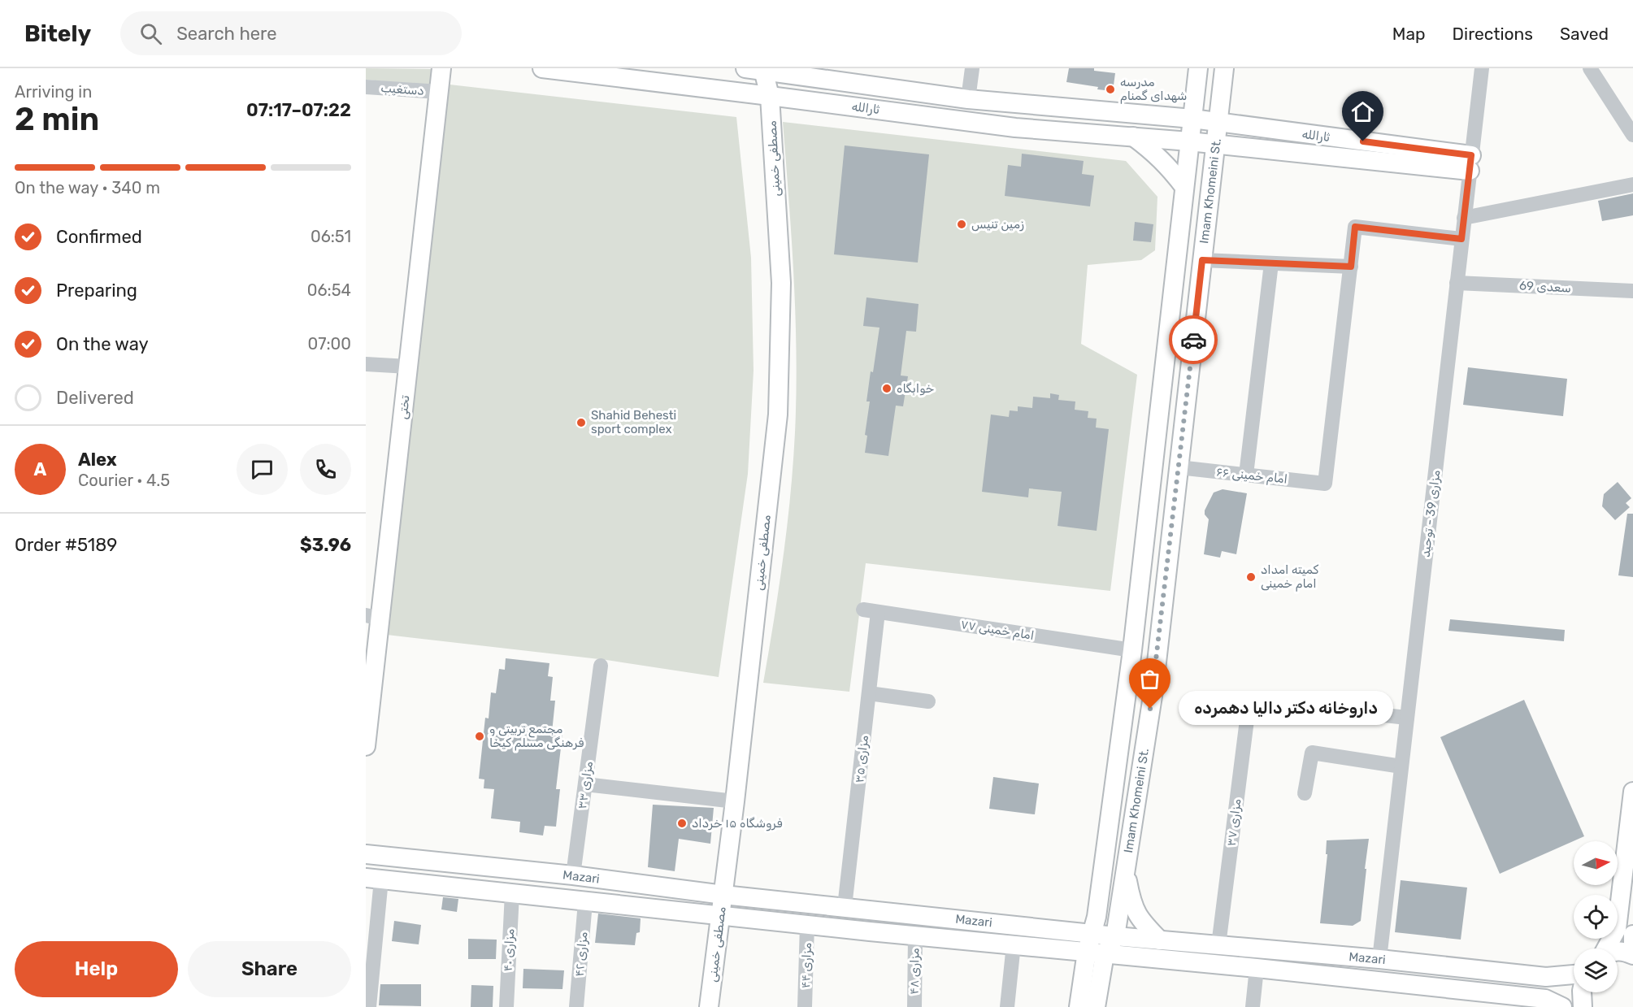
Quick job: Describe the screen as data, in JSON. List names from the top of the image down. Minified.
{"streets":{"main road":["ثارالله","مصطفی خمینی","Imam Khomeini St.","تختی","Mazari"],"street":["دستغیب","سعدی 69","امام خمینی ۶۶","مزاری 39 - توحید","امام خمینی ۷۷","مزاری ۳۵","مزاری ۳۳","مزاری ۳۷","مزاری ۴۰","مزاری ۴۲","مزاری ۴۴","مزاری ۴۸"]},"crossings":[["دستغیب","تختی"],["ثارالله","مصطفی خمینی"],["ثارالله","Imam Khomeini St."],["ثارالله","مزاری 39 - توحید"],["مصطفی خمینی","Mazari"],["Imam Khomeini St.","امام خمینی ۶۶"],["Imam Khomeini St.","امام خمینی ۷۷"],["Imam Khomeini St.","Mazari"],["سعدی 69","مزاری 39 - توحید"],["مزاری 39 - توحید","مزاری ۳۷"],["مزاری 39 - توحید","Mazari"],["امام خمینی ۷۷","مزاری ۳۵"],["مزاری ۳۵","Mazari"],["مزاری ۳۳","Mazari"],["مزاری ۳۷","Mazari"],["Mazari","مزاری ۴۰"],["Mazari","مزاری ۴۲"],["Mazari","مزاری ۴۴"],["Mazari","مزاری ۴۸"]],"places":["مدرسه شهدای گمنام","زمین تنیس","خوابگاه","Shahid Behesti sport complex","کمیته امداد امام خمینی","داروخانه دکتر دالیا دهمرده","مجتمع تربیتی و فرهنگی مسلم کیخا","فروشگاه ۱۵ خرداد"],"north":"right","page":{"header":"Bitely","search":"Search here","nav":["Map","Directions","Saved"],"heading":["2 min","Arriving in","07:17–07:22"],"panel":["Alex","Courier · 4.5","Order #5189","$3.96"],"bar":"On the way · 340 m","list":[["Confirmed","06:51"],["Preparing","06:54"],["On the way","07:00"],"Delivered"],"round":"A","bubble":"داروخانه دکتر دالیا دهمرده","buttons":["Help","Share"]}}
